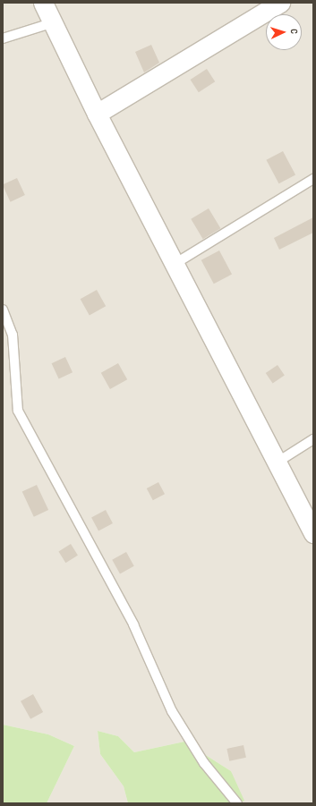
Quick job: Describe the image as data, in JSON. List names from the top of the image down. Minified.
{"north":"right"}
